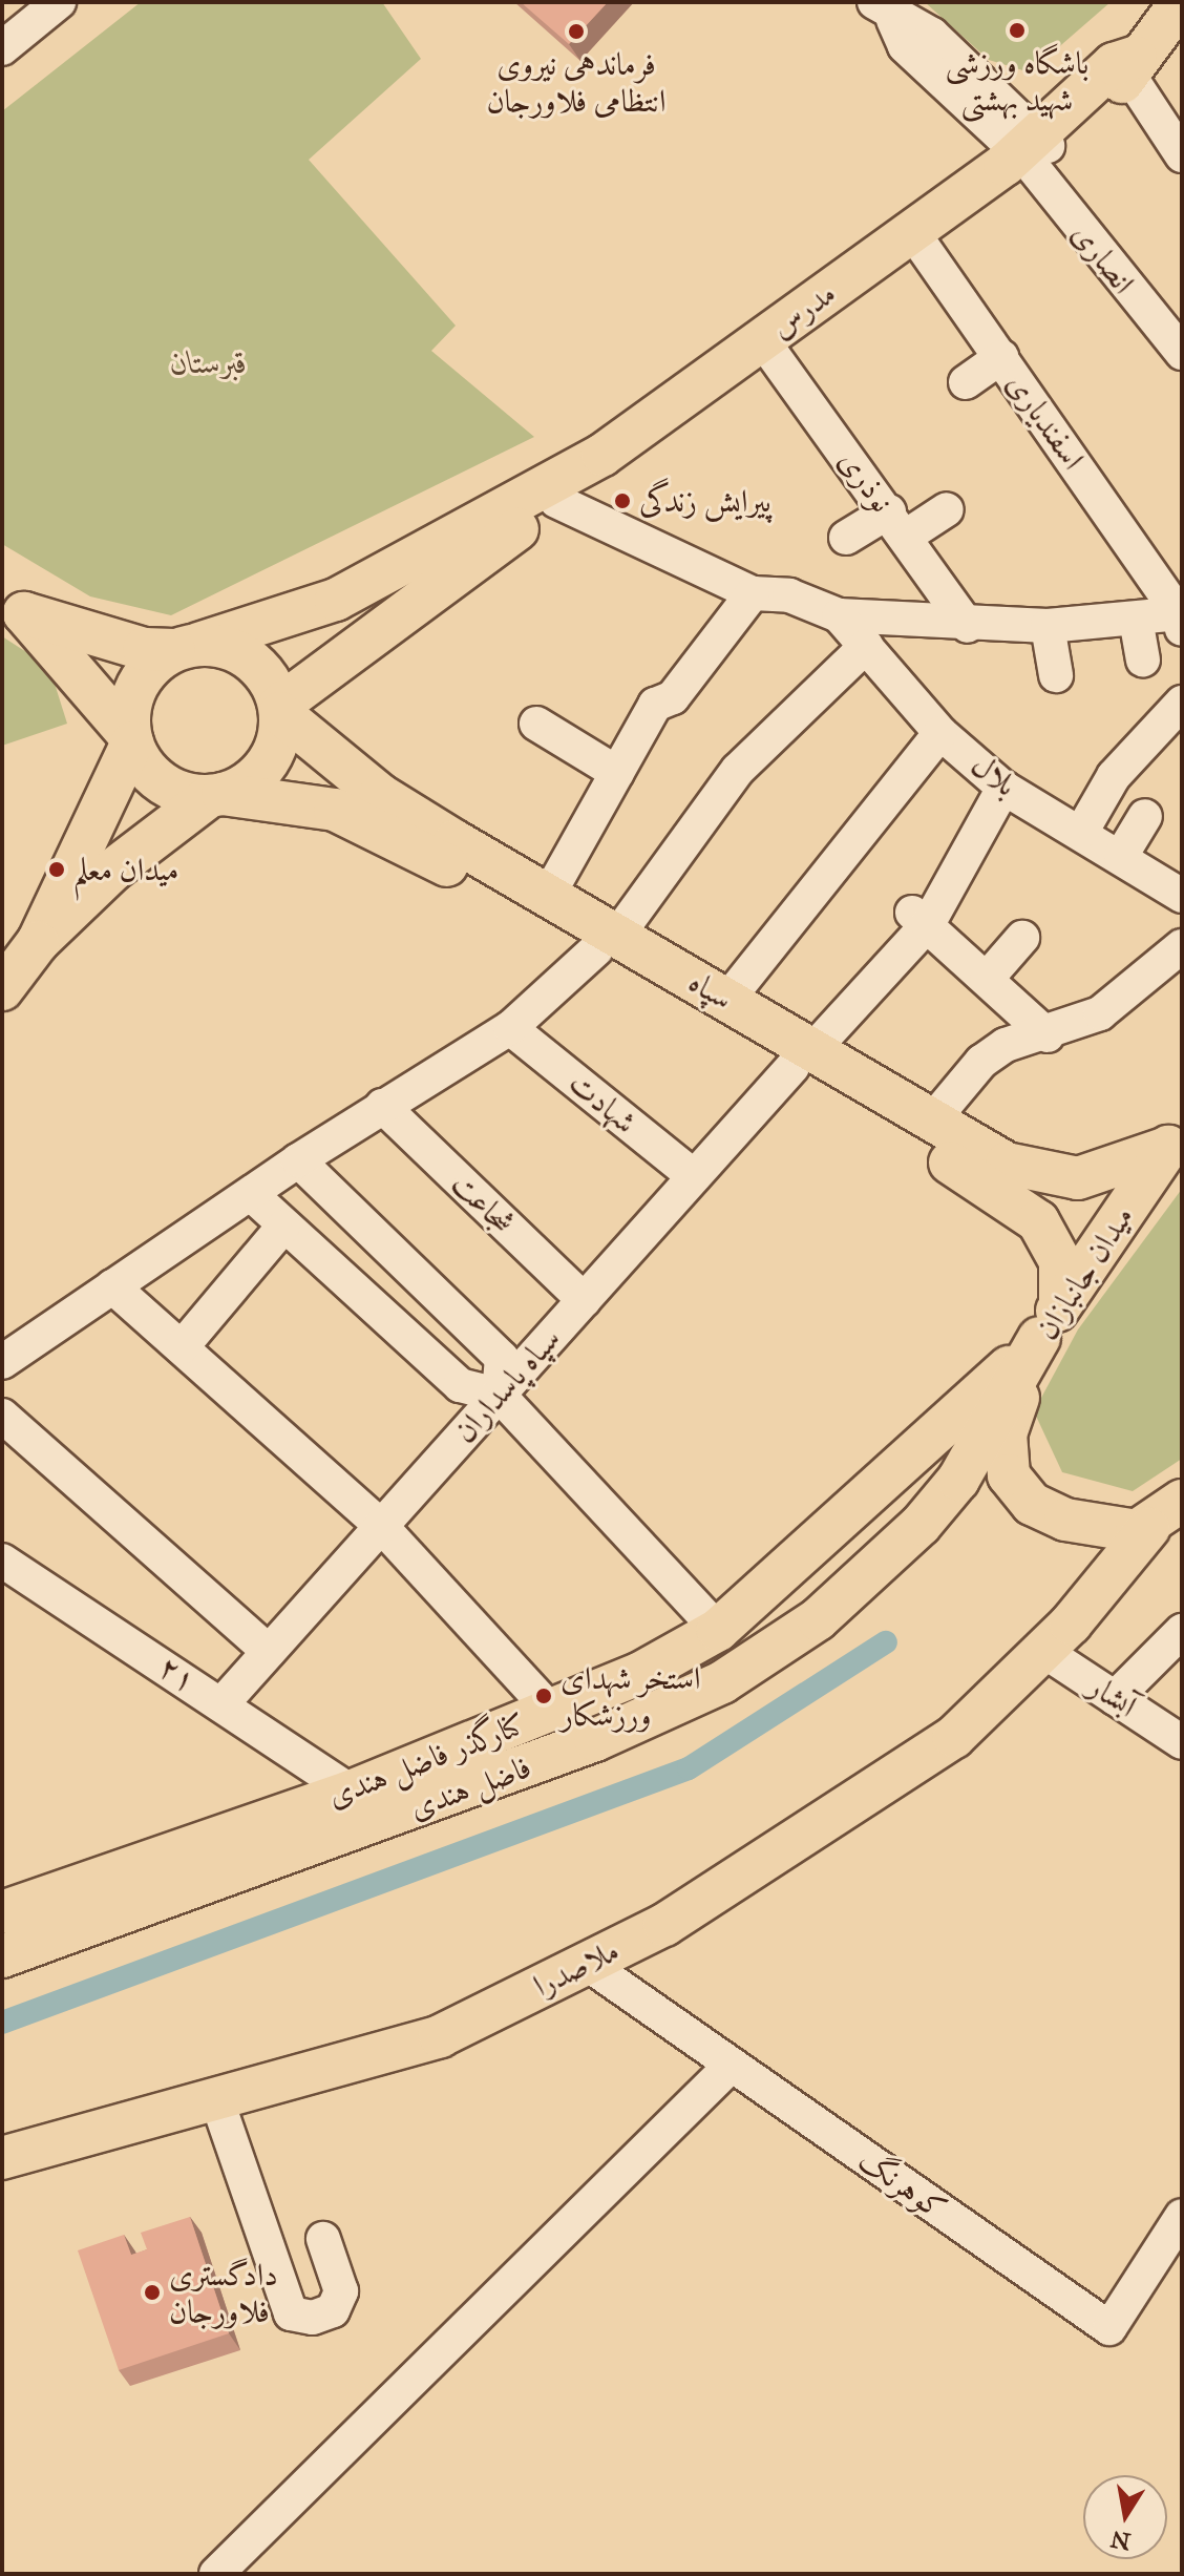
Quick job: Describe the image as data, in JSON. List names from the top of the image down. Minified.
{"streets":{"main road":["مدرس","سپاه","میدان جانبازان","کنارگذر فاضل هندی","فاضل هندی","ملاصدرا"],"street":["انصاری","اسفندیاری","نوذری","بلال","شهادت","شجاعت","سپاه پاسداران","۲۱","آبشار","کوهرنگ"]},"crossings":[["انصاری","مدرس"],["مدرس","اسفندیاری"],["مدرس","نوذری"],["مدرس","بلال"],["مدرس","سپاه"],["اسفندیاری","بلال"],["نوذری","بلال"],["بلال","سپاه پاسداران"],["سپاه","میدان جانبازان"],["سپاه","سپاه پاسداران"],["سپاه","کنارگذر فاضل هندی"],["سپاه","فاضل هندی"],["شهادت","سپاه پاسداران"],["شجاعت","سپاه پاسداران"],["میدان جانبازان","کنارگذر فاضل هندی"],["میدان جانبازان","فاضل هندی"],["میدان جانبازان","ملاصدرا"],["سپاه پاسداران","۲۱"],["۲۱","کنارگذر فاضل هندی"],["آبشار","ملاصدرا"],["کنارگذر فاضل هندی","فاضل هندی"],["ملاصدرا","کوهرنگ"]],"parks":["قبرستان"],"places":["باشگاه ورزشی شهید بهشتی","فرماندهی نیروی انتظامی فلاورجان","پیرایش زندگی","میدان معلم","استخر شهدای ورزشکار","دادگستری فلاورجان"],"north":"bottom"}
